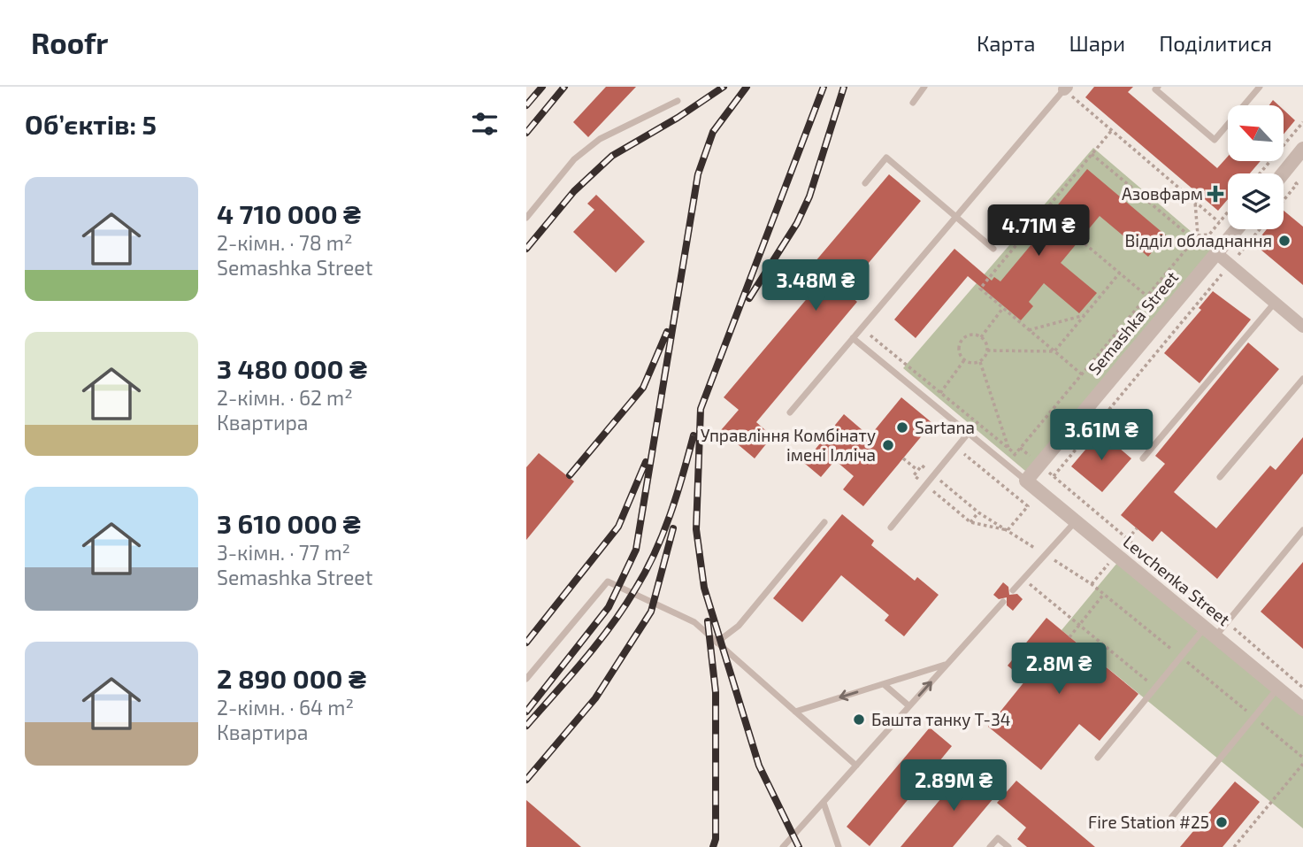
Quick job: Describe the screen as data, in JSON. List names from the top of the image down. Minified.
{"streets":{"street":["Semashka Street","Levchenka Street"]},"crossings":[["Semashka Street","Levchenka Street"]],"places":{"health":["Азовфарм"],"other":["Відділ обладнання","Sartana","Управління Комбінату імені Ілліча","Башта танку Т-34","Fire Station #25"]},"north":"top left","page":{"header":"Roofr","nav":["Карта","Шари","Поділитися"],"heading":"Об’єктів: 5","list":[{"name":"4 710 000 ₴","note":"2-кімн. · 78 m² · Semashka Street"},{"name":"3 480 000 ₴","note":"2-кімн. · 62 m² · Квартира"},{"name":"3 610 000 ₴","note":"3-кімн. · 77 m² · Semashka Street"},{"name":"2 890 000 ₴","note":"2-кімн. · 64 m² · Квартира"}],"price":["4.71M ₴","3.48M ₴","3.61M ₴","2.8M ₴","2.89M ₴"]}}
